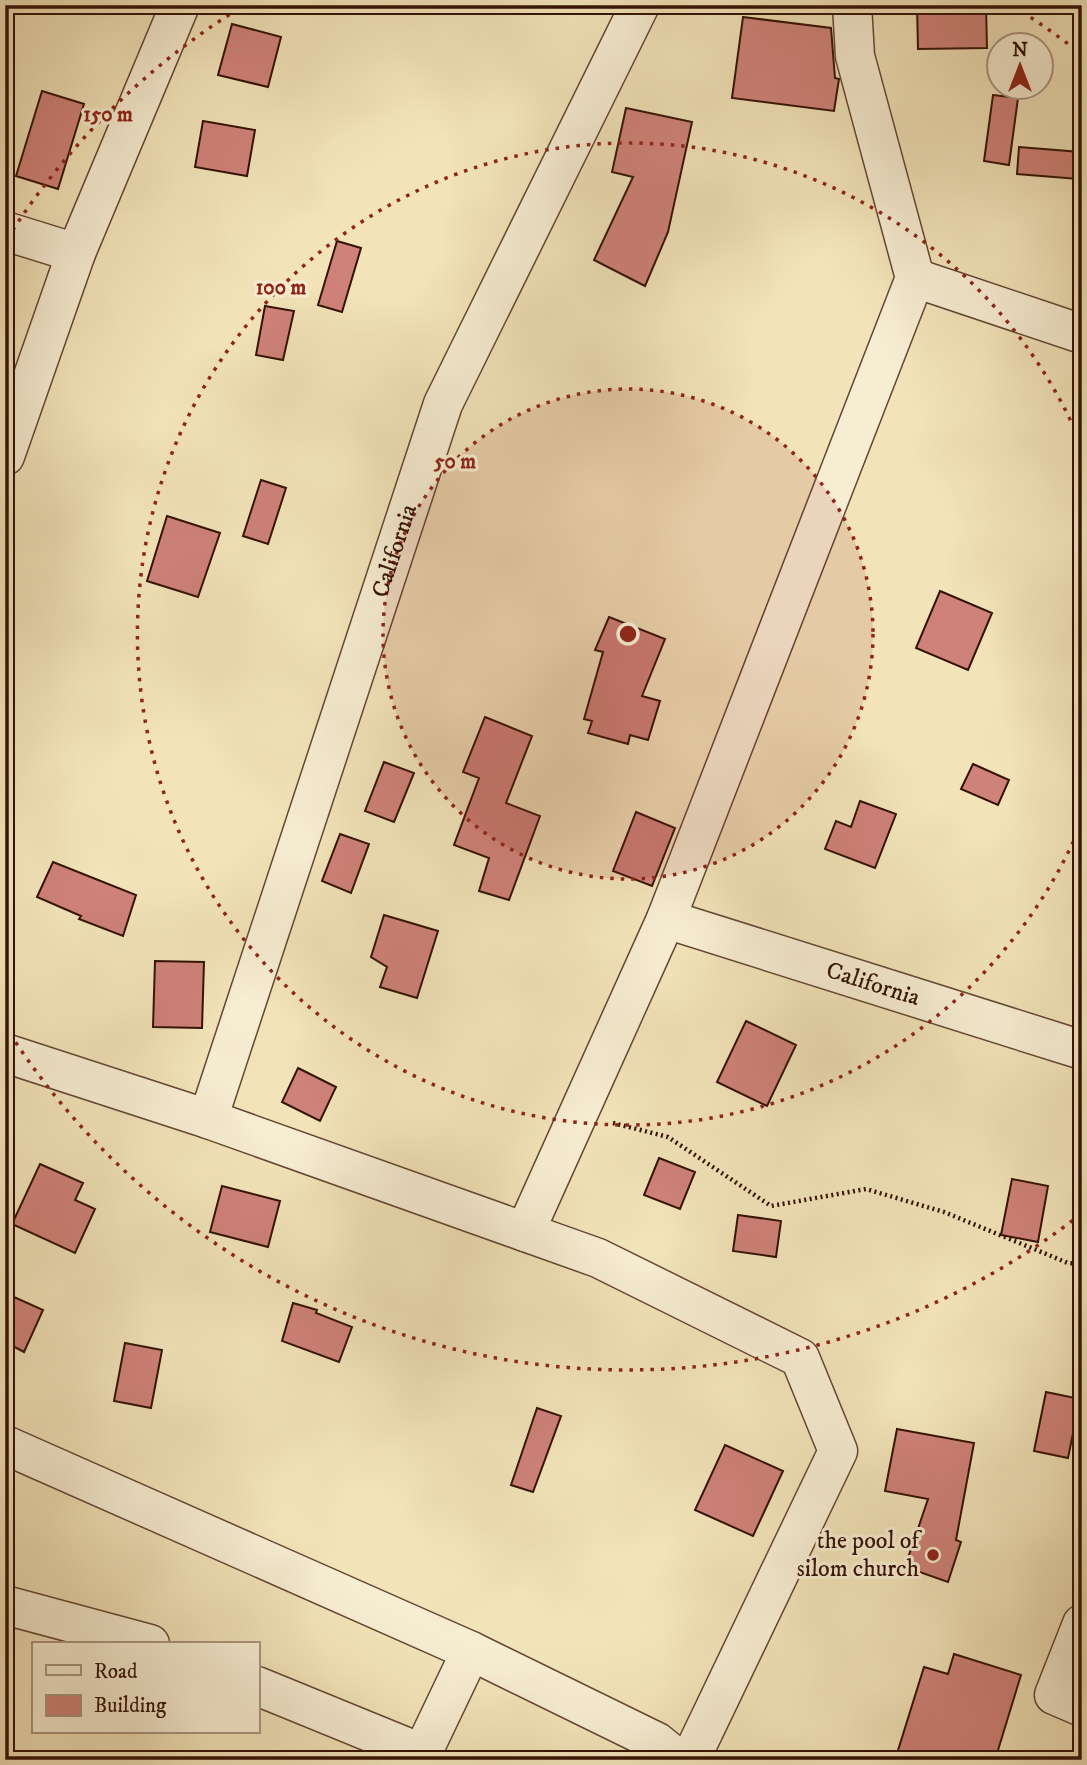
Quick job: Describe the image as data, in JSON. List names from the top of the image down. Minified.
{"streets":{"street":["California"]},"places":["the pool of silom church"],"legend":["Road","Building"],"north":"top","rings":["150 m","100 m","50 m"]}
